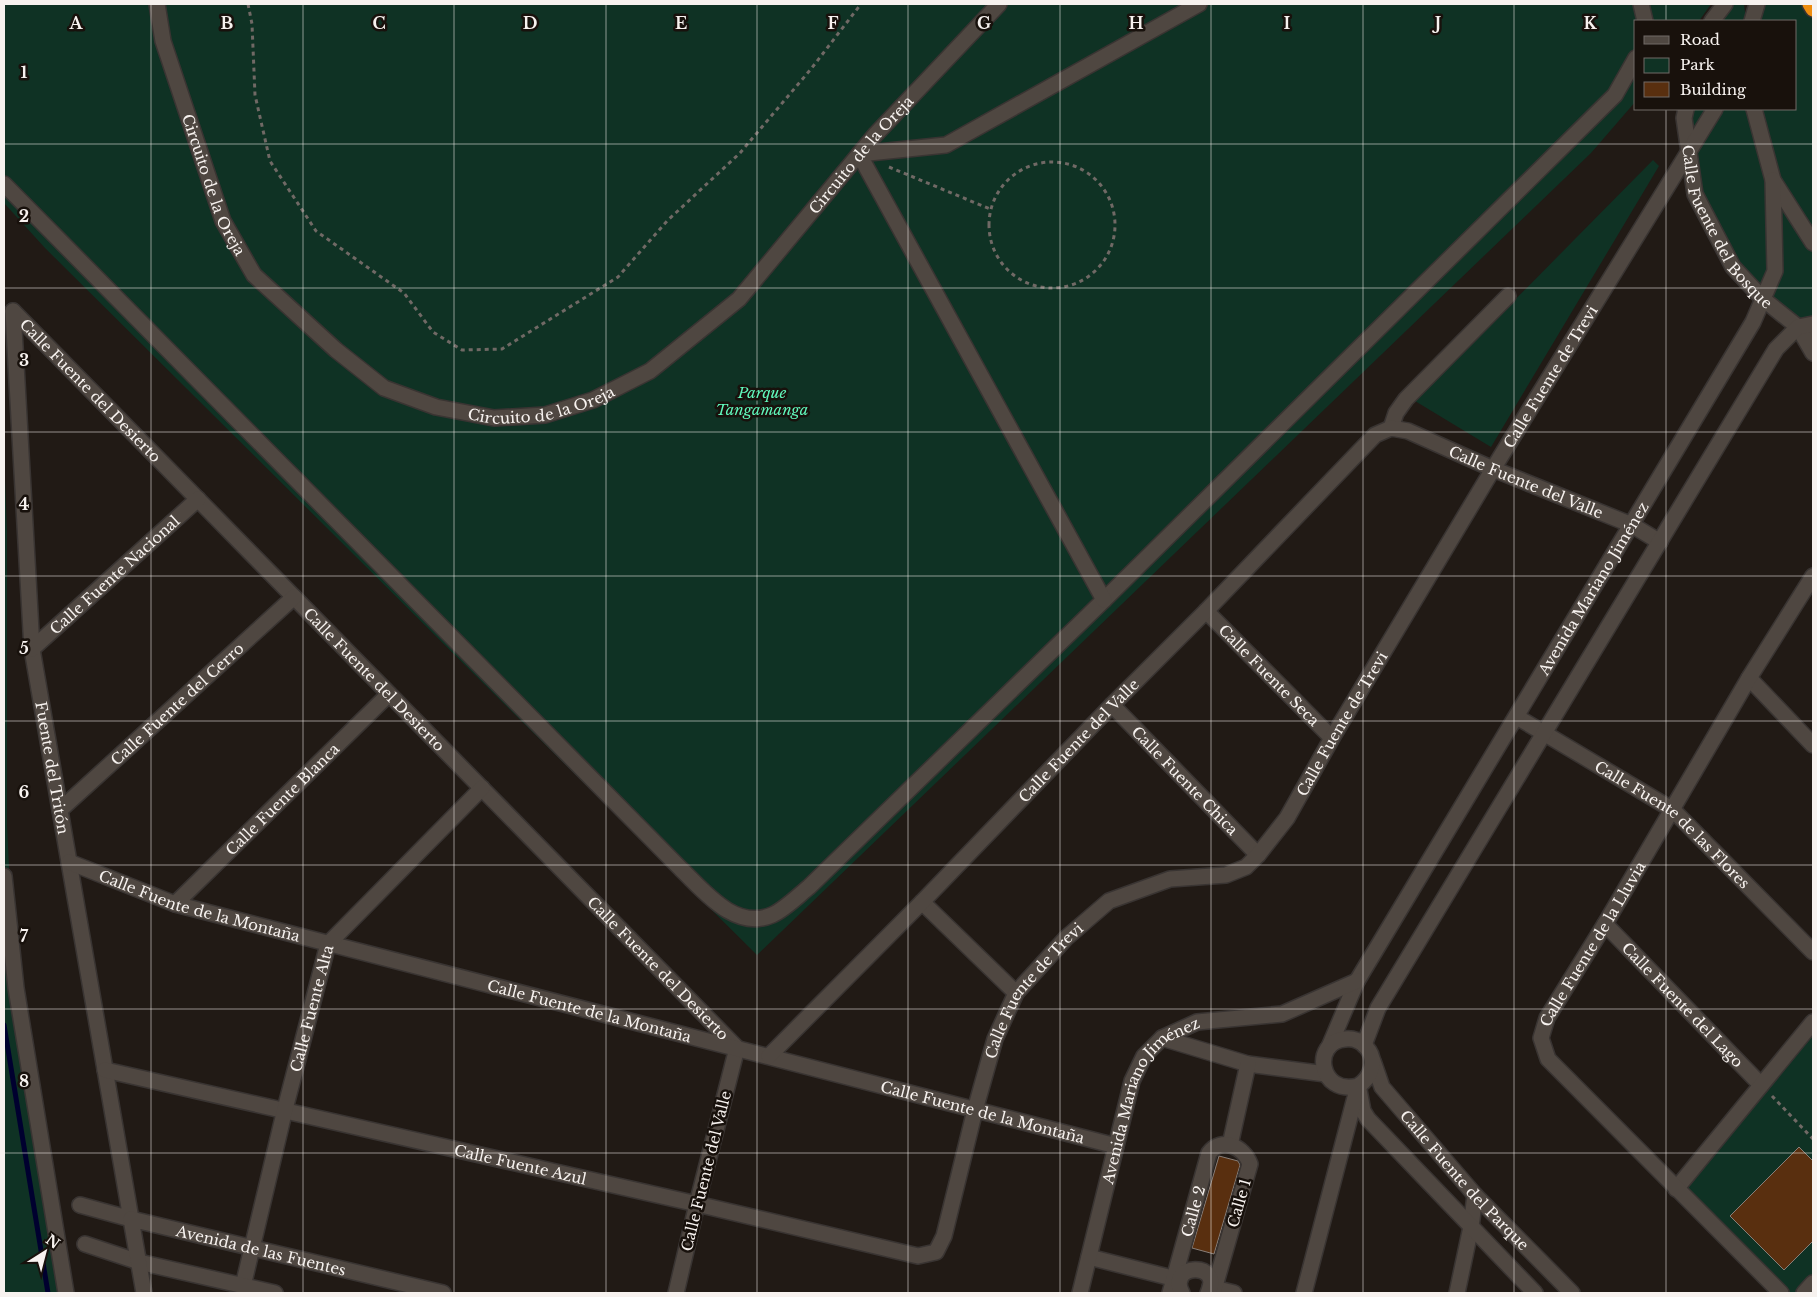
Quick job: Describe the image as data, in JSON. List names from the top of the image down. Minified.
{"streets":{"street":["Circuito de la Oreja","Calle Fuente del Bosque","Calle Fuente de Trevi","Calle Fuente del Desierto","Calle Fuente del Valle","Calle Fuente Nacional","Avenida Mariano Jiménez","Calle Fuente Seca","Calle Fuente del Cerro","Fuente del Tritón","Calle Fuente Chica","Calle Fuente Blanca","Calle Fuente de las Flores","Calle Fuente de la Montaña","Calle Fuente de la Lluvia","Calle Fuente del Lago","Calle Fuente Alta","Calle Fuente Azul","Calle Fuente del Parque","Calle 1","Calle 2","Avenida de las Fuentes"]},"crossings":[["Calle Fuente del Bosque","Calle Fuente de Trevi"],["Calle Fuente del Bosque","Avenida Mariano Jiménez"],["Calle Fuente de Trevi","Calle Fuente del Valle"],["Calle Fuente de Trevi","Calle Fuente Seca"],["Calle Fuente de Trevi","Calle Fuente Chica"],["Calle Fuente de Trevi","Calle Fuente de la Montaña"],["Calle Fuente de Trevi","Calle Fuente Azul"],["Calle Fuente del Desierto","Calle Fuente del Valle"],["Calle Fuente del Desierto","Calle Fuente Nacional"],["Calle Fuente del Desierto","Calle Fuente del Cerro"],["Calle Fuente del Desierto","Fuente del Tritón"],["Calle Fuente del Desierto","Calle Fuente Blanca"],["Calle Fuente del Desierto","Calle Fuente de la Montaña"],["Calle Fuente del Desierto","Calle Fuente Alta"],["Calle Fuente del Valle","Avenida Mariano Jiménez"],["Calle Fuente del Valle","Calle Fuente Seca"],["Calle Fuente del Valle","Calle Fuente Chica"],["Calle Fuente del Valle","Calle Fuente de la Montaña"],["Calle Fuente del Valle","Calle Fuente Azul"],["Calle Fuente Nacional","Fuente del Tritón"],["Avenida Mariano Jiménez","Calle Fuente de las Flores"],["Avenida Mariano Jiménez","Calle Fuente de la Montaña"],["Avenida Mariano Jiménez","Calle Fuente del Parque"],["Calle Fuente del Cerro","Fuente del Tritón"],["Fuente del Tritón","Calle Fuente de la Montaña"],["Fuente del Tritón","Calle Fuente Azul"],["Fuente del Tritón","Avenida de las Fuentes"],["Calle Fuente Blanca","Calle Fuente de la Montaña"],["Calle Fuente de las Flores","Calle Fuente de la Lluvia"],["Calle Fuente de la Montaña","Calle Fuente Alta"],["Calle Fuente de la Lluvia","Calle Fuente del Lago"],["Calle Fuente Alta","Calle Fuente Azul"],["Calle Fuente Alta","Avenida de las Fuentes"],["Calle 1","Calle 2"]],"parks":["Parque Tangamanga"],"legend":["Road","Park","Building"],"north":"top right","grid":{"columns":["A","B","C","D","E","F","G","H","I","J","K"],"rows":["1","2","3","4","5","6","7","8"]}}
